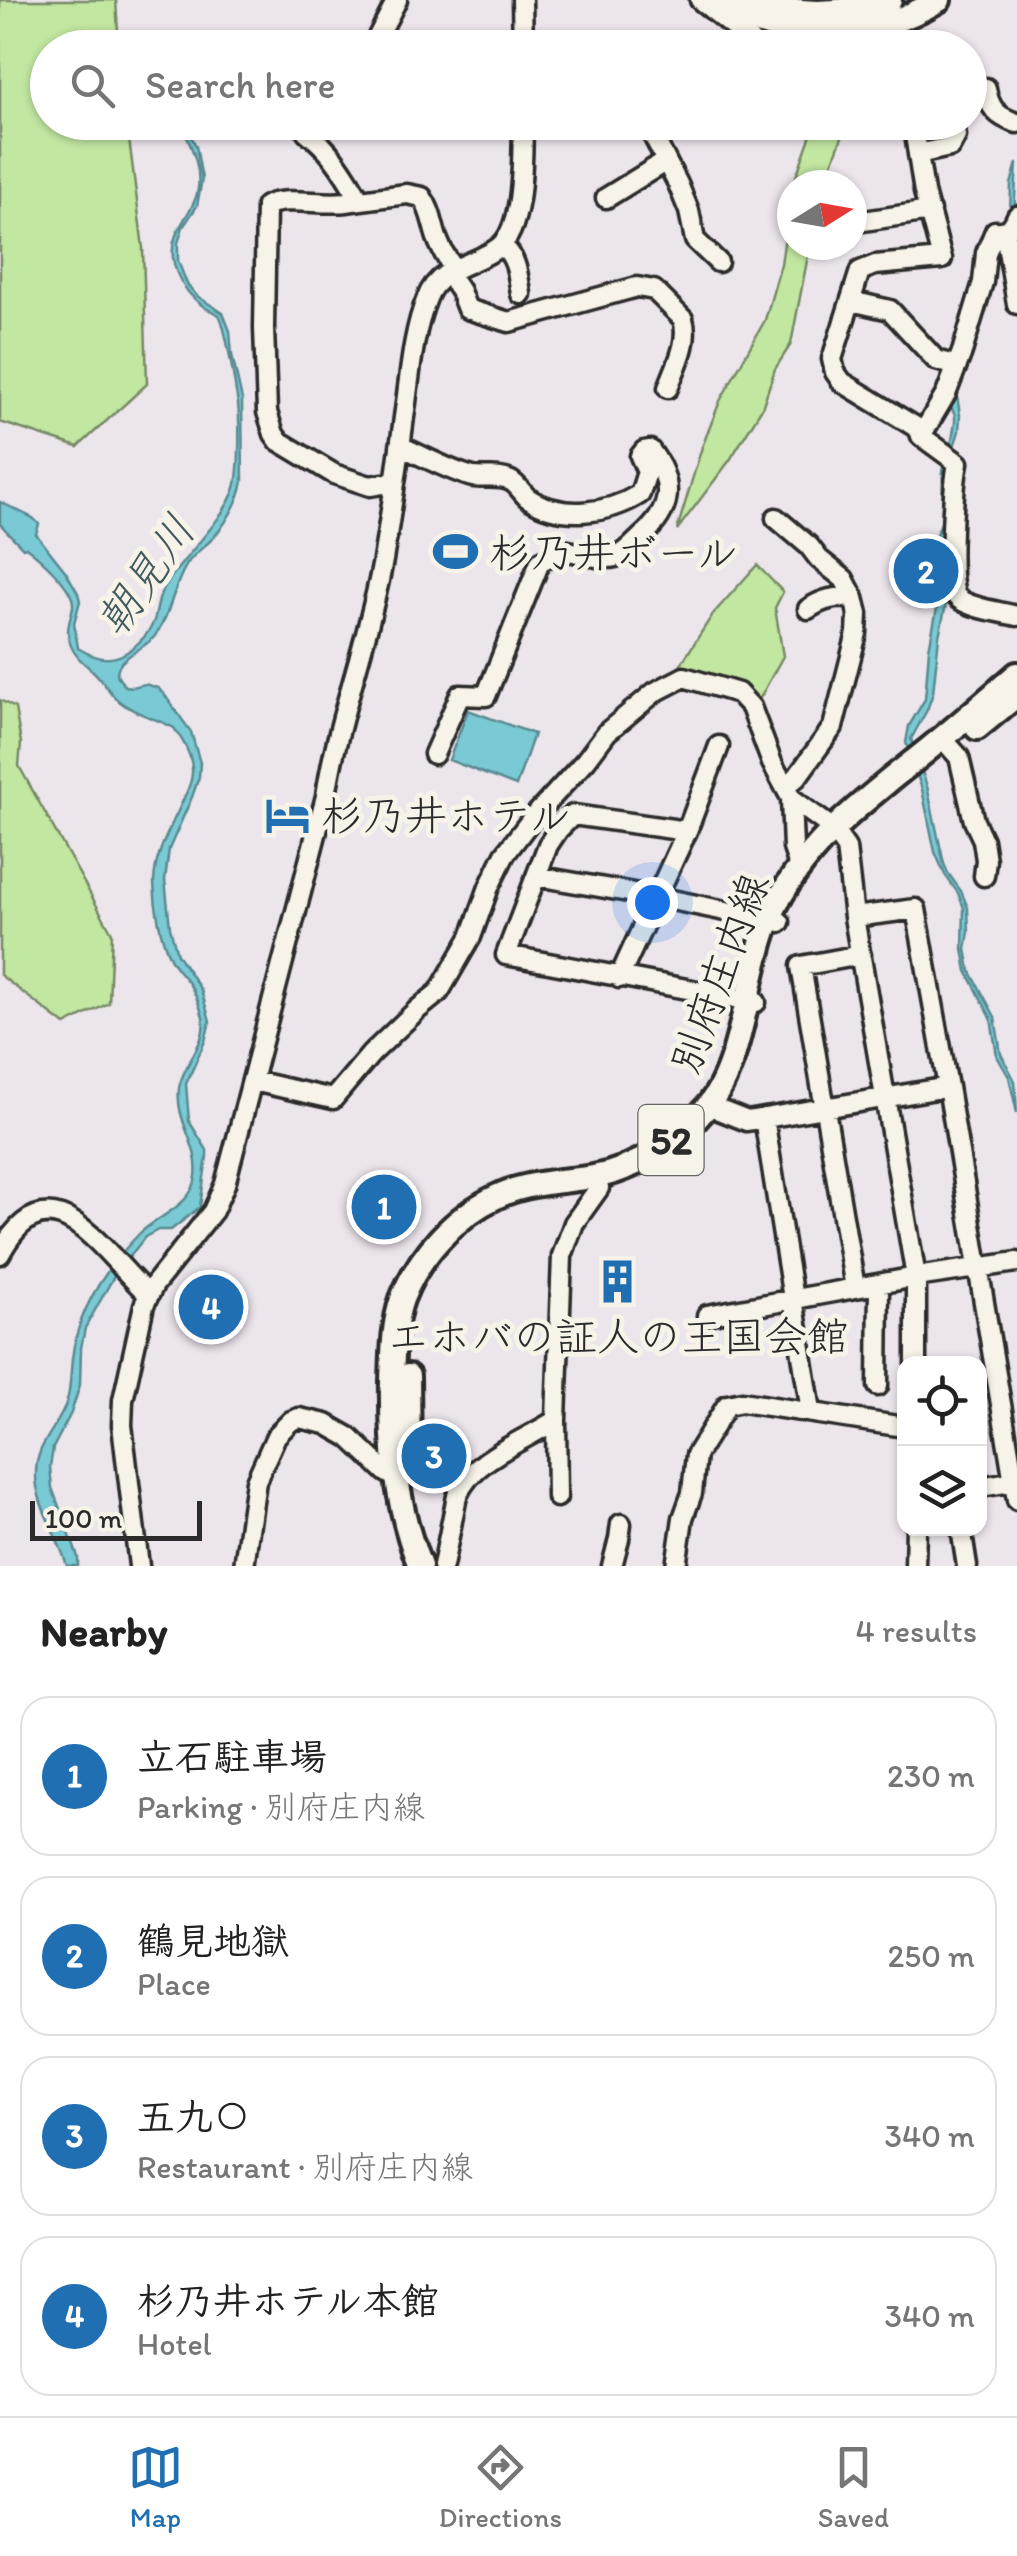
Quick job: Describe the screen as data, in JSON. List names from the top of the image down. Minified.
{"streets":{"main road":["別府庄内線","52"]},"water":["朝見川"],"places":{"sports":["杉乃井ボール"],"hotel":["杉乃井ホテル"],"building":["エホバの証人の王国会館"]},"scale_bar":"100 m","north":"right","page":{"search":"Search here","pins":["2","1","4","3"],"scale":"100 m","heading":["Nearby","4 results"],"list":[{"mark":"1","name":"立石駐車場","note":"Parking · 別府庄内線","value":"230 m"},{"mark":"2","name":"鶴見地獄","note":"Place","value":"250 m"},{"mark":"3","name":"五九〇","note":"Restaurant · 別府庄内線","value":"340 m"},{"mark":"4","name":"杉乃井ホテル本館","note":"Hotel","value":"340 m"}],"nav":["Map","Directions","Saved"]}}
